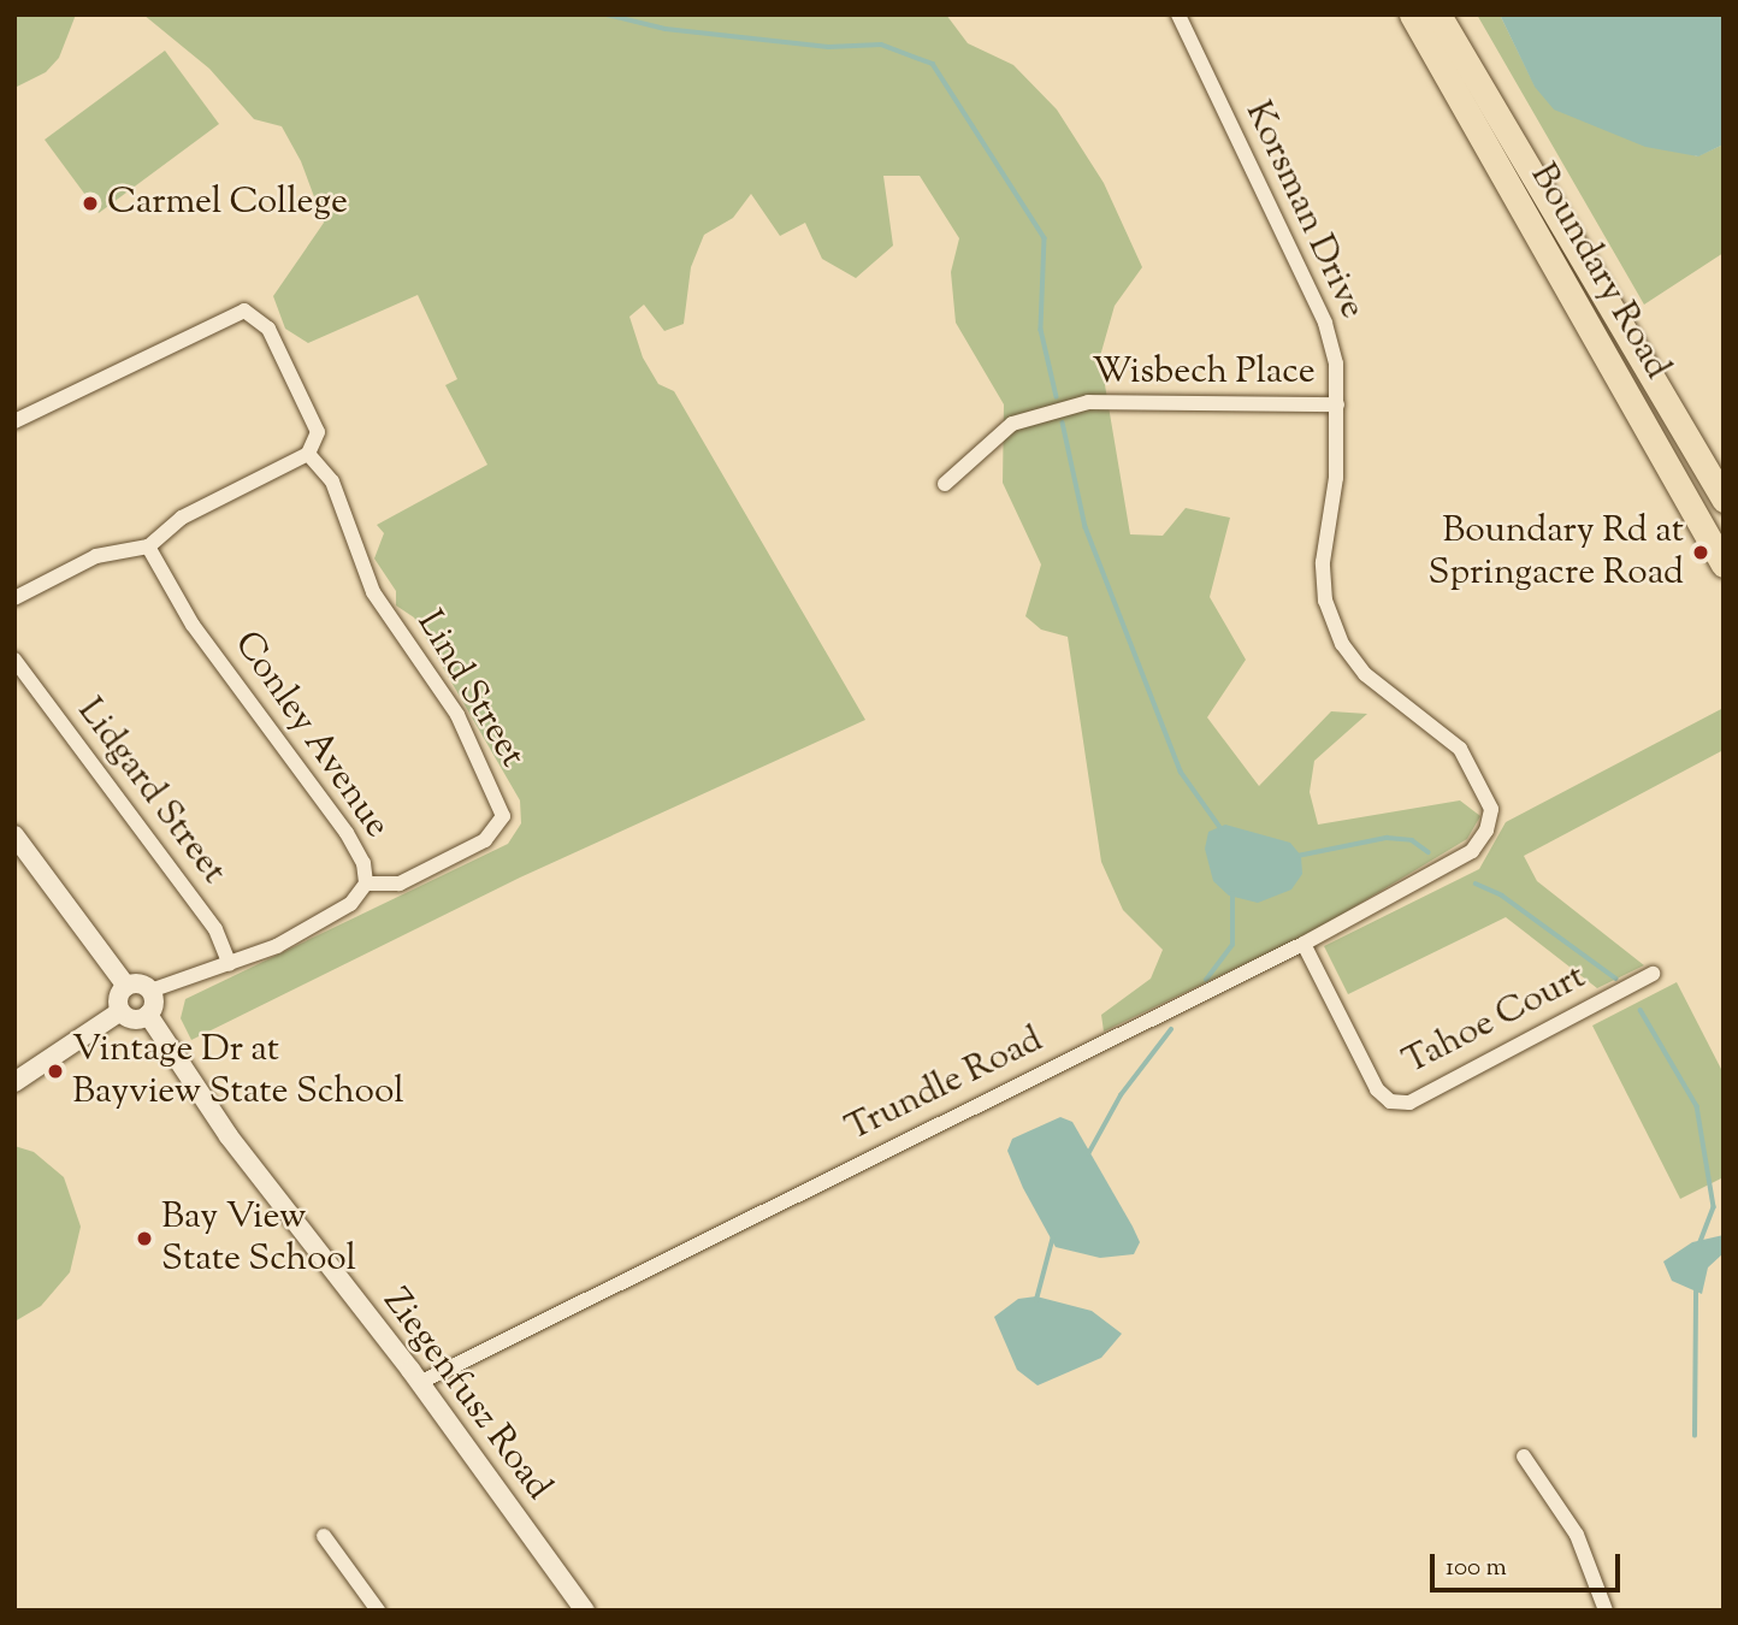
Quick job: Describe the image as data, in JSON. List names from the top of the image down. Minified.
{"streets":{"highway":["Boundary Road"],"street":["Korsman Drive","Wisbech Place","Lind Street","Conley Avenue","Lidgard Street","Tahoe Court","Trundle Road","Ziegenfusz Road"]},"crossings":[["Korsman Drive","Wisbech Place"],["Korsman Drive","Trundle Road"],["Lind Street","Conley Avenue"],["Conley Avenue","Lidgard Street"],["Conley Avenue","Ziegenfusz Road"],["Tahoe Court","Trundle Road"],["Trundle Road","Ziegenfusz Road"]],"places":["Carmel College","Boundary Rd at Springacre Road","Vintage Dr at Bayview State School","Bay View State School"],"scale_bar":"100 m"}
